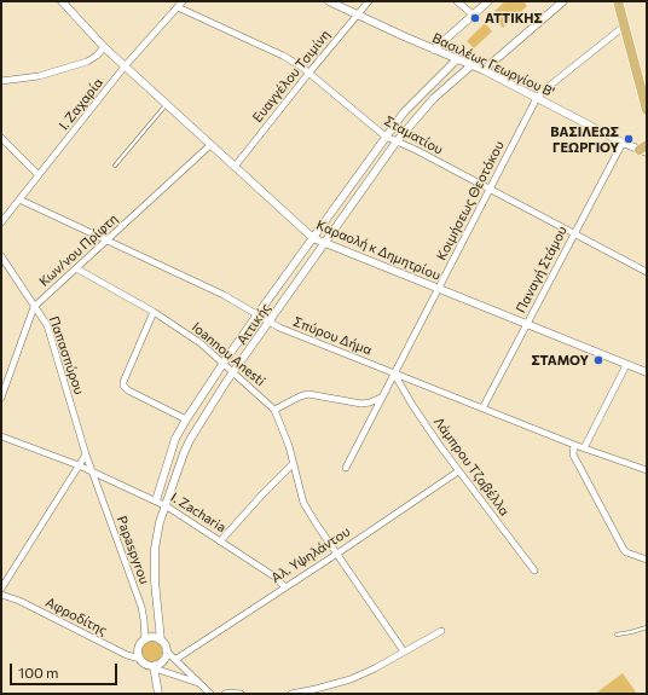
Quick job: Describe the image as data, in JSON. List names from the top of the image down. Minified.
{"streets":{"street":["Βασιλέως Γεωργίου Β'","Ευαγγέλου Τσιμίνη","Ι. Ζαχαρία","Σταματίου","Κοιμήσεως Θεοτόκου","Κων/νου Πρίφτη","Καραολή κ Δημητρίου","Παναγή Στάμου","Αττικής","Σπύρου Δήμα","Ioannou Anesti","Παπασπύρου","Λάμπρου Τζαβέλλα","I. Zacharia","Papaspyrou","Αλ. Υψηλάντου","Αφροδίτης"]},"crossings":[["Βασιλέως Γεωργίου Β'","Ευαγγέλου Τσιμίνη"],["Βασιλέως Γεωργίου Β'","Κοιμήσεως Θεοτόκου"],["Βασιλέως Γεωργίου Β'","Παναγή Στάμου"],["Βασιλέως Γεωργίου Β'","Αττικής"],["Ευαγγέλου Τσιμίνη","Σταματίου"],["Ευαγγέλου Τσιμίνη","Καραολή κ Δημητρίου"],["Ι. Ζαχαρία","Σταματίου"],["Ι. Ζαχαρία","Καραολή κ Δημητρίου"],["Ι. Ζαχαρία","Σπύρου Δήμα"],["Σταματίου","Κοιμήσεως Θεοτόκου"],["Σταματίου","Παναγή Στάμου"],["Σταματίου","Αττικής"],["Κοιμήσεως Θεοτόκου","Καραολή κ Δημητρίου"],["Κοιμήσεως Θεοτόκου","Σπύρου Δήμα"],["Κοιμήσεως Θεοτόκου","Λάμπρου Τζαβέλλα"],["Κων/νου Πρίφτη","Καραολή κ Δημητρίου"],["Κων/νου Πρίφτη","Σπύρου Δήμα"],["Κων/νου Πρίφτη","Ioannou Anesti"],["Κων/νου Πρίφτη","Παπασπύρου"],["Καραολή κ Δημητρίου","Παναγή Στάμου"],["Καραολή κ Δημητρίου","Αττικής"],["Παναγή Στάμου","Σπύρου Δήμα"],["Αττικής","Σπύρου Δήμα"],["Αττικής","Ioannou Anesti"],["Αττικής","I. Zacharia"],["Αττικής","Papaspyrou"],["Αττικής","Αφροδίτης"],["Σπύρου Δήμα","Λάμπρου Τζαβέλλα"],["Ioannou Anesti","Αλ. Υψηλάντου"],["Παπασπύρου","I. Zacharia"],["Παπασπύρου","Papaspyrou"],["Λάμπρου Τζαβέλλα","Αλ. Υψηλάντου"],["I. Zacharia","Papaspyrou"],["I. Zacharia","Αλ. Υψηλάντου"],["Papaspyrou","Αφροδίτης"]],"places":["ΑΤΤΙΚΗΣ","ΒΑΣΙΛΕΩΣ ΓΕΩΡΓΙΟΥ","ΣΤΑΜΟΥ"],"scale_bar":"100 m"}
